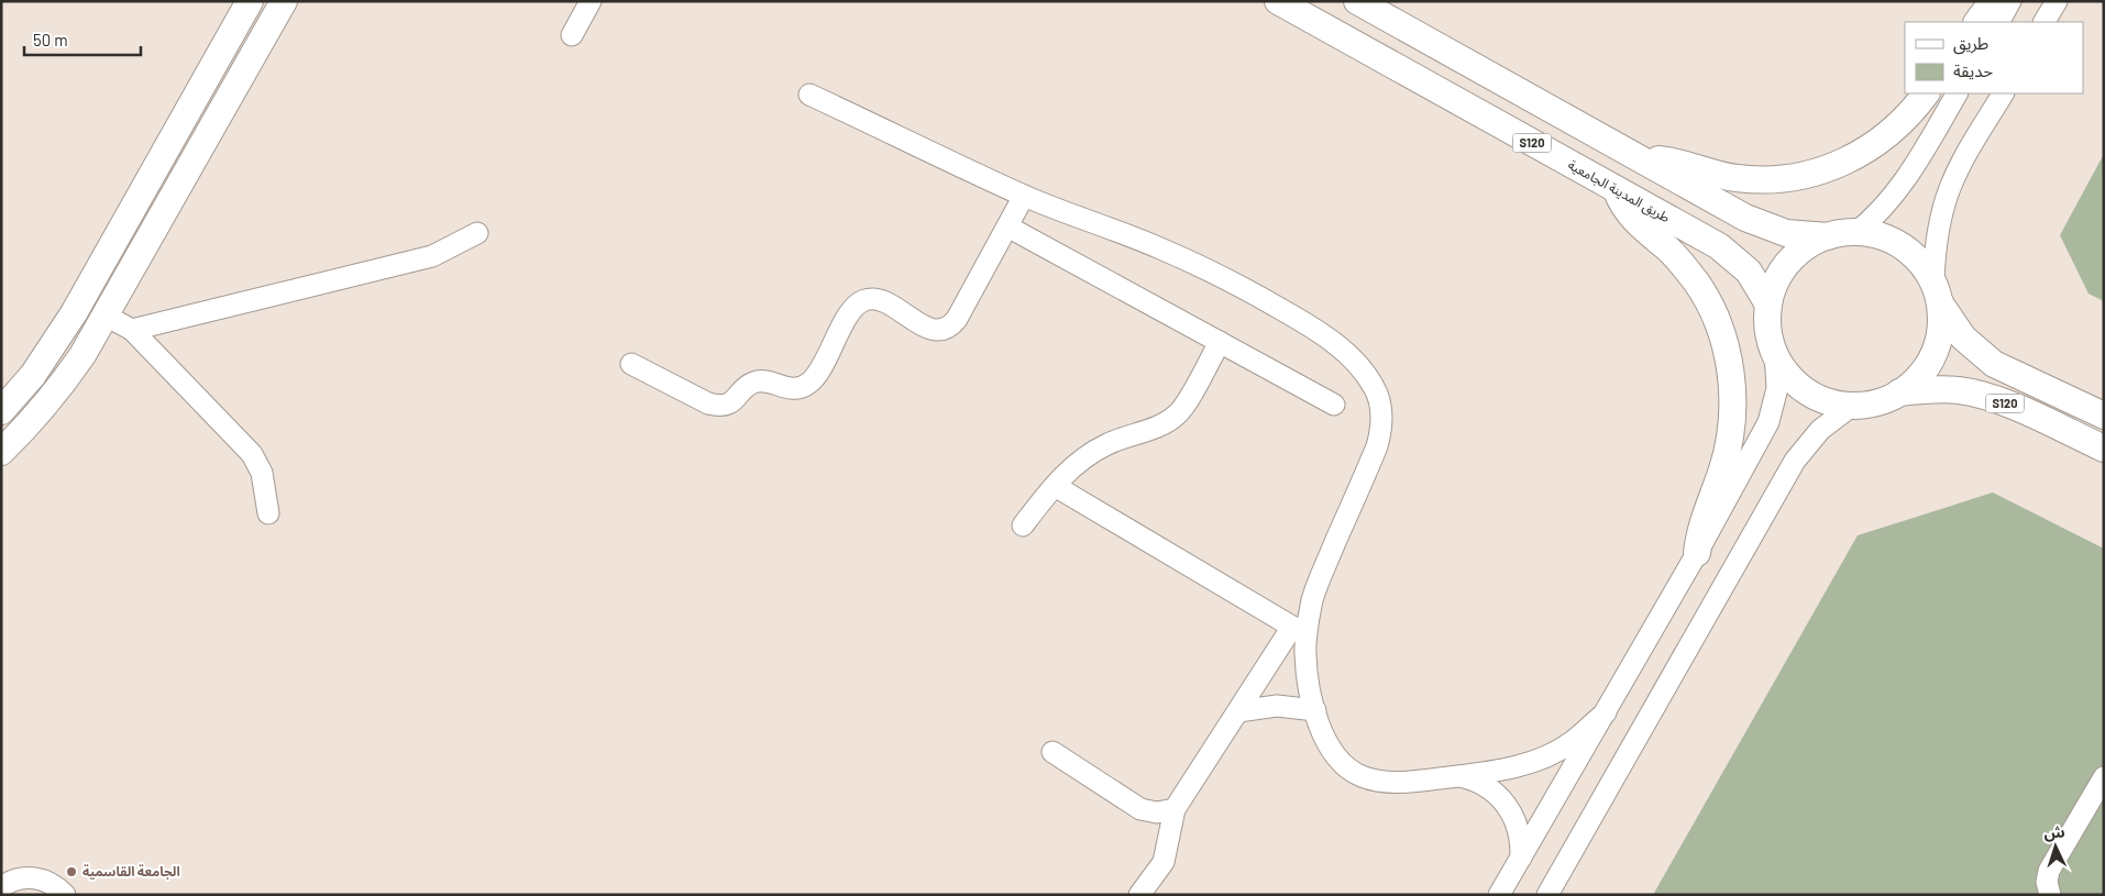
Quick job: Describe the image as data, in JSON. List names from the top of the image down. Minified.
{"streets":{"main road":["S120","طريق المدينة الجامعية"]},"crossings":[["S120","طريق المدينة الجامعية"]],"places":["الجامعة القاسمية"],"legend":["طريق","حديقة"],"scale_bar":"50 m","north":"top"}
